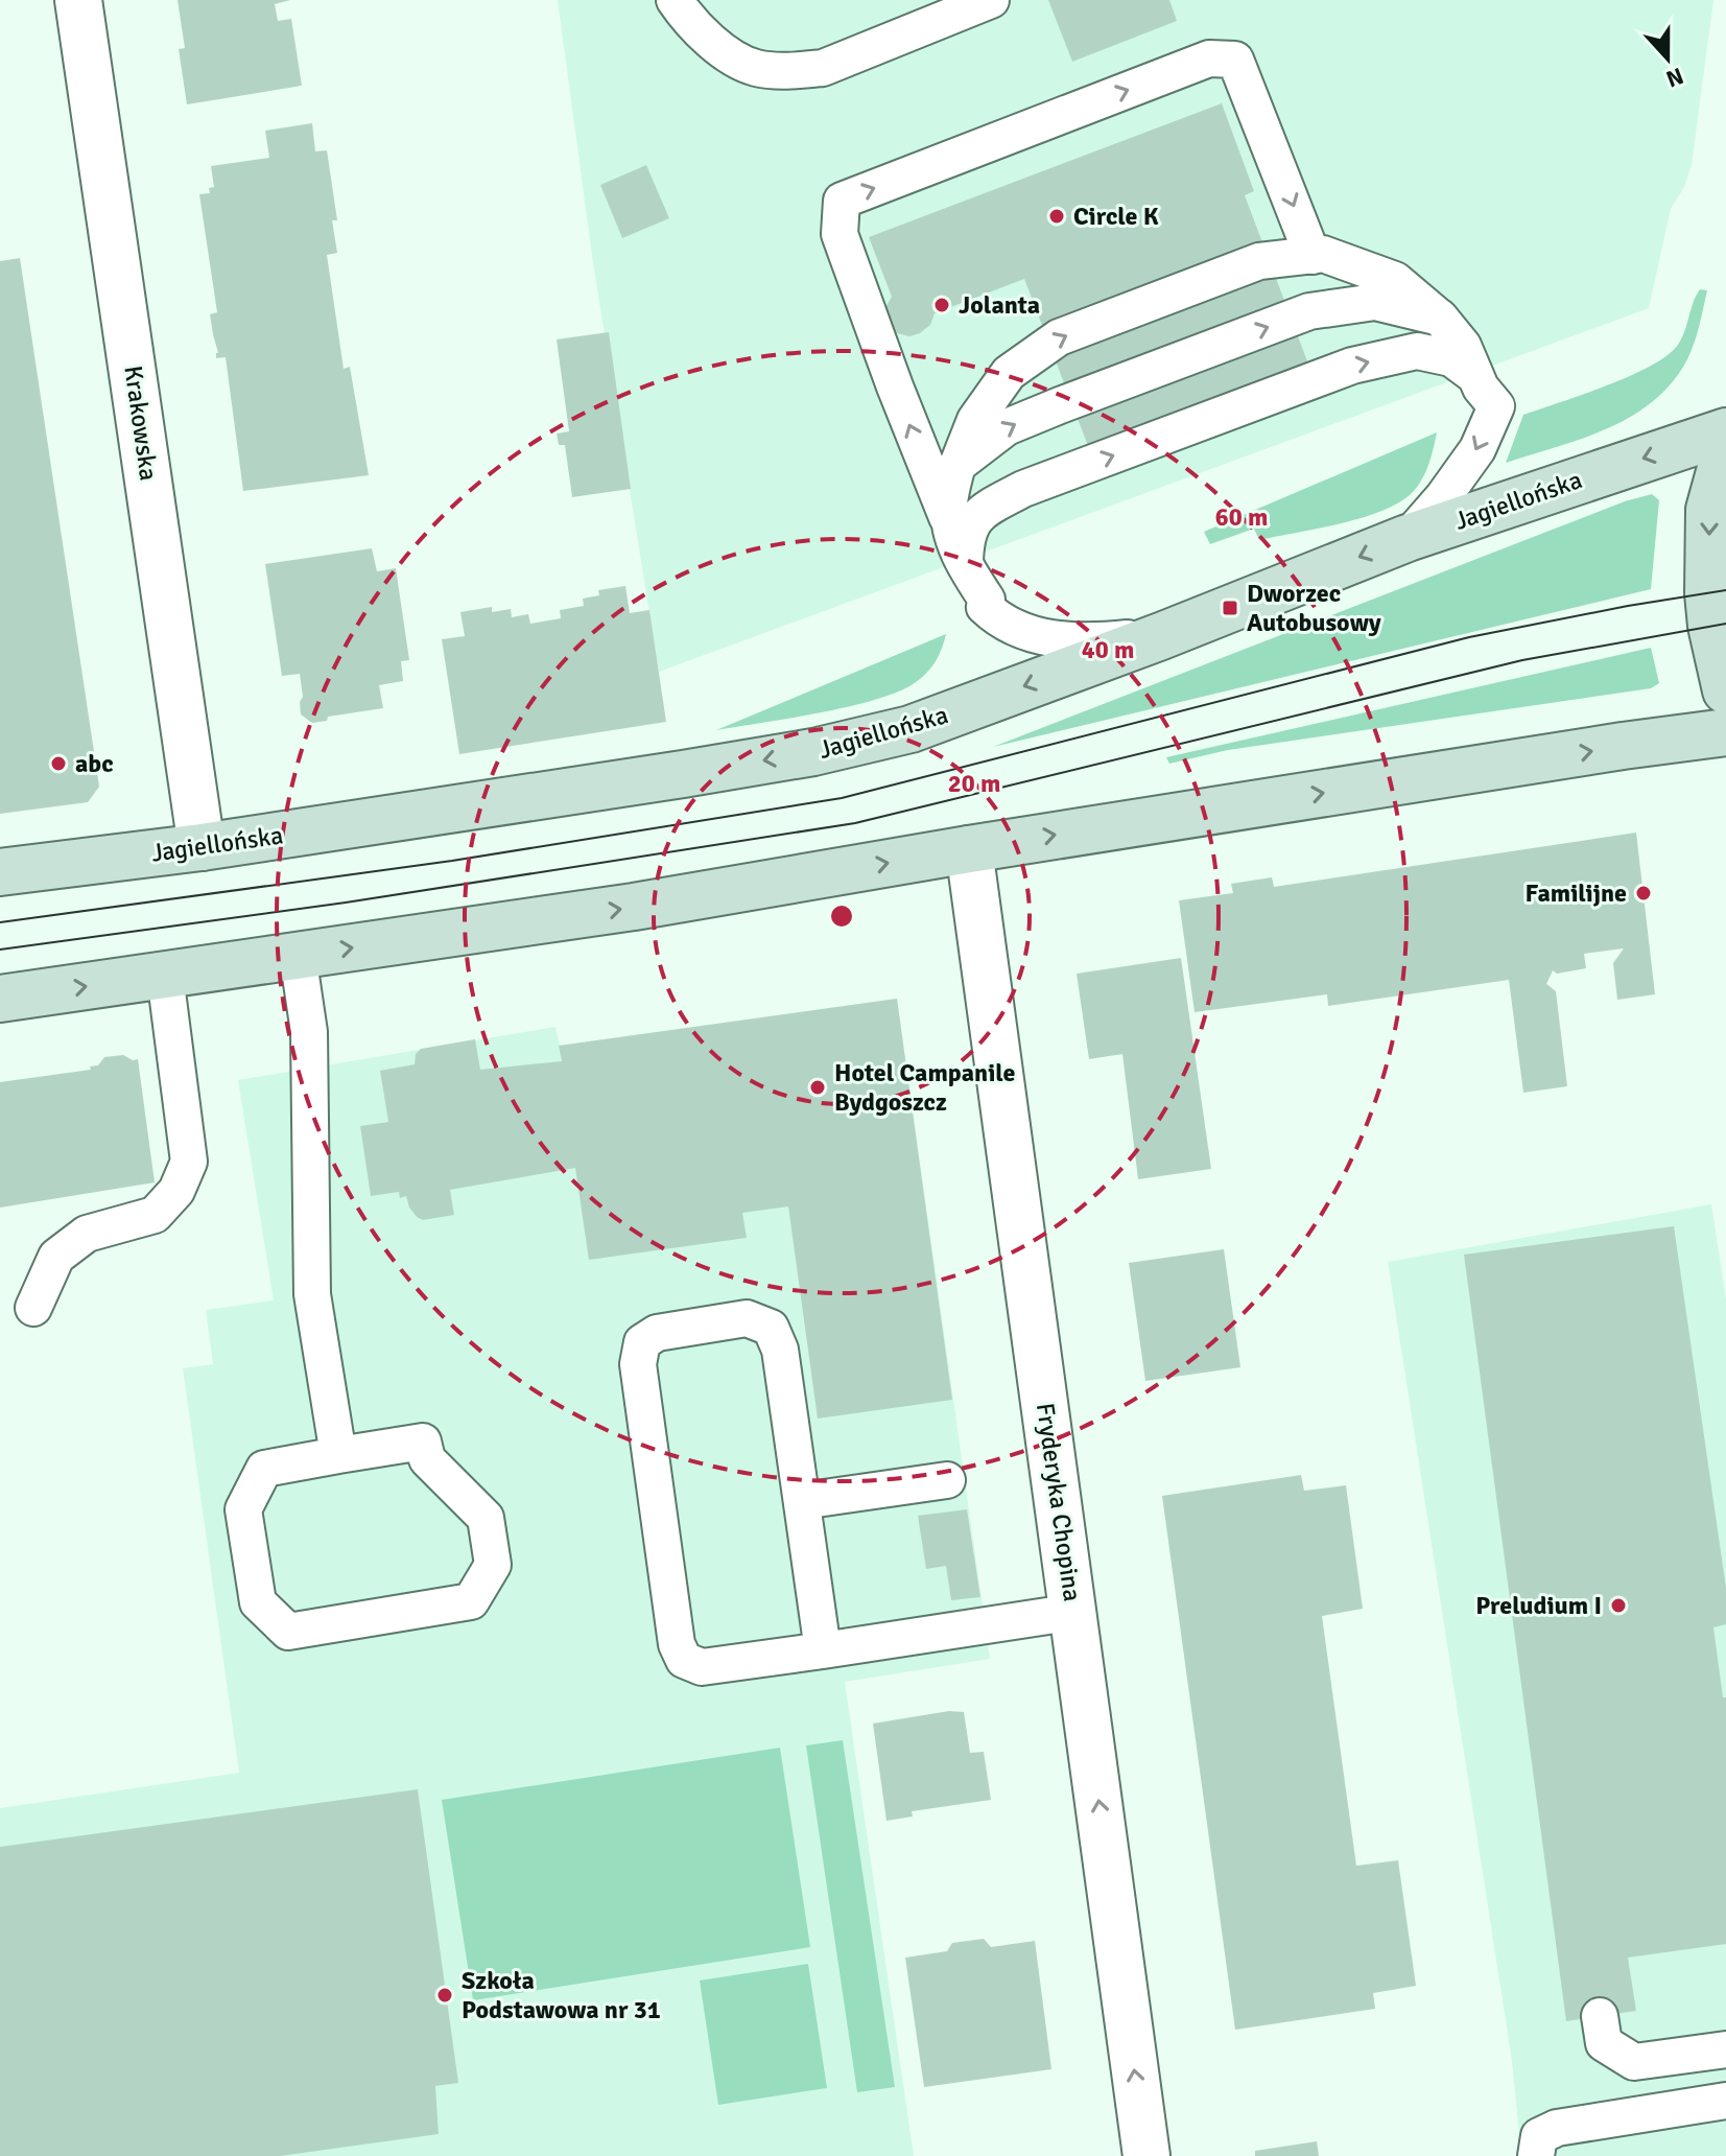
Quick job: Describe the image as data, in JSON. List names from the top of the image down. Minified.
{"streets":{"main road":["Jagiellońska"],"street":["Krakowska","Fryderyka Chopina"]},"crossings":[["Krakowska","Jagiellońska"]],"one_way":["Fryderyka Chopina"],"places":{"other":["Circle K","Jolanta","abc","Familijne","Hotel Campanile Bydgoszcz","Preludium I","Szkoła Podstawowa nr 31"],"transit":["Dworzec Autobusowy"]},"north":"bottom","rings":["60 m","40 m","20 m"]}
